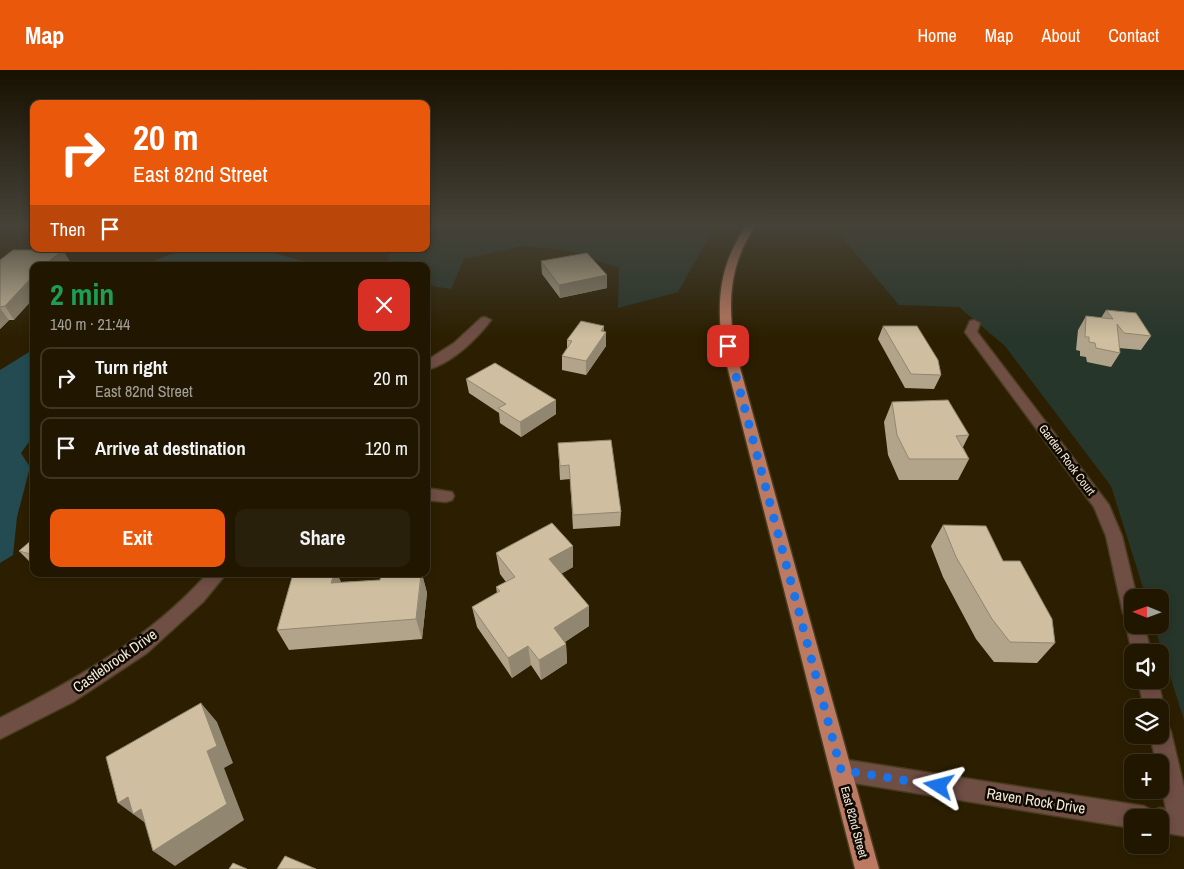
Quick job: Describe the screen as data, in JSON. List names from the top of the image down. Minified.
{"streets":{"main road":["East 82nd Street"],"street":["Garden Rock Court","Castlebrook Drive","Raven Rock Drive"]},"crossings":[["Raven Rock Drive","East 82nd Street"]],"north":"left","page":{"header":"Map","nav":["Home","Map","About","Contact"],"turn":["20 m","East 82nd Street"],"then":"Then","heading":["2 min","140 m · 21:44"],"list":[{"name":"Turn right","note":"East 82nd Street","value":"20 m"},{"name":"Arrive at destination","value":"120 m"}],"buttons":["Exit","Share"],"map_buttons":["+","−"]}}
